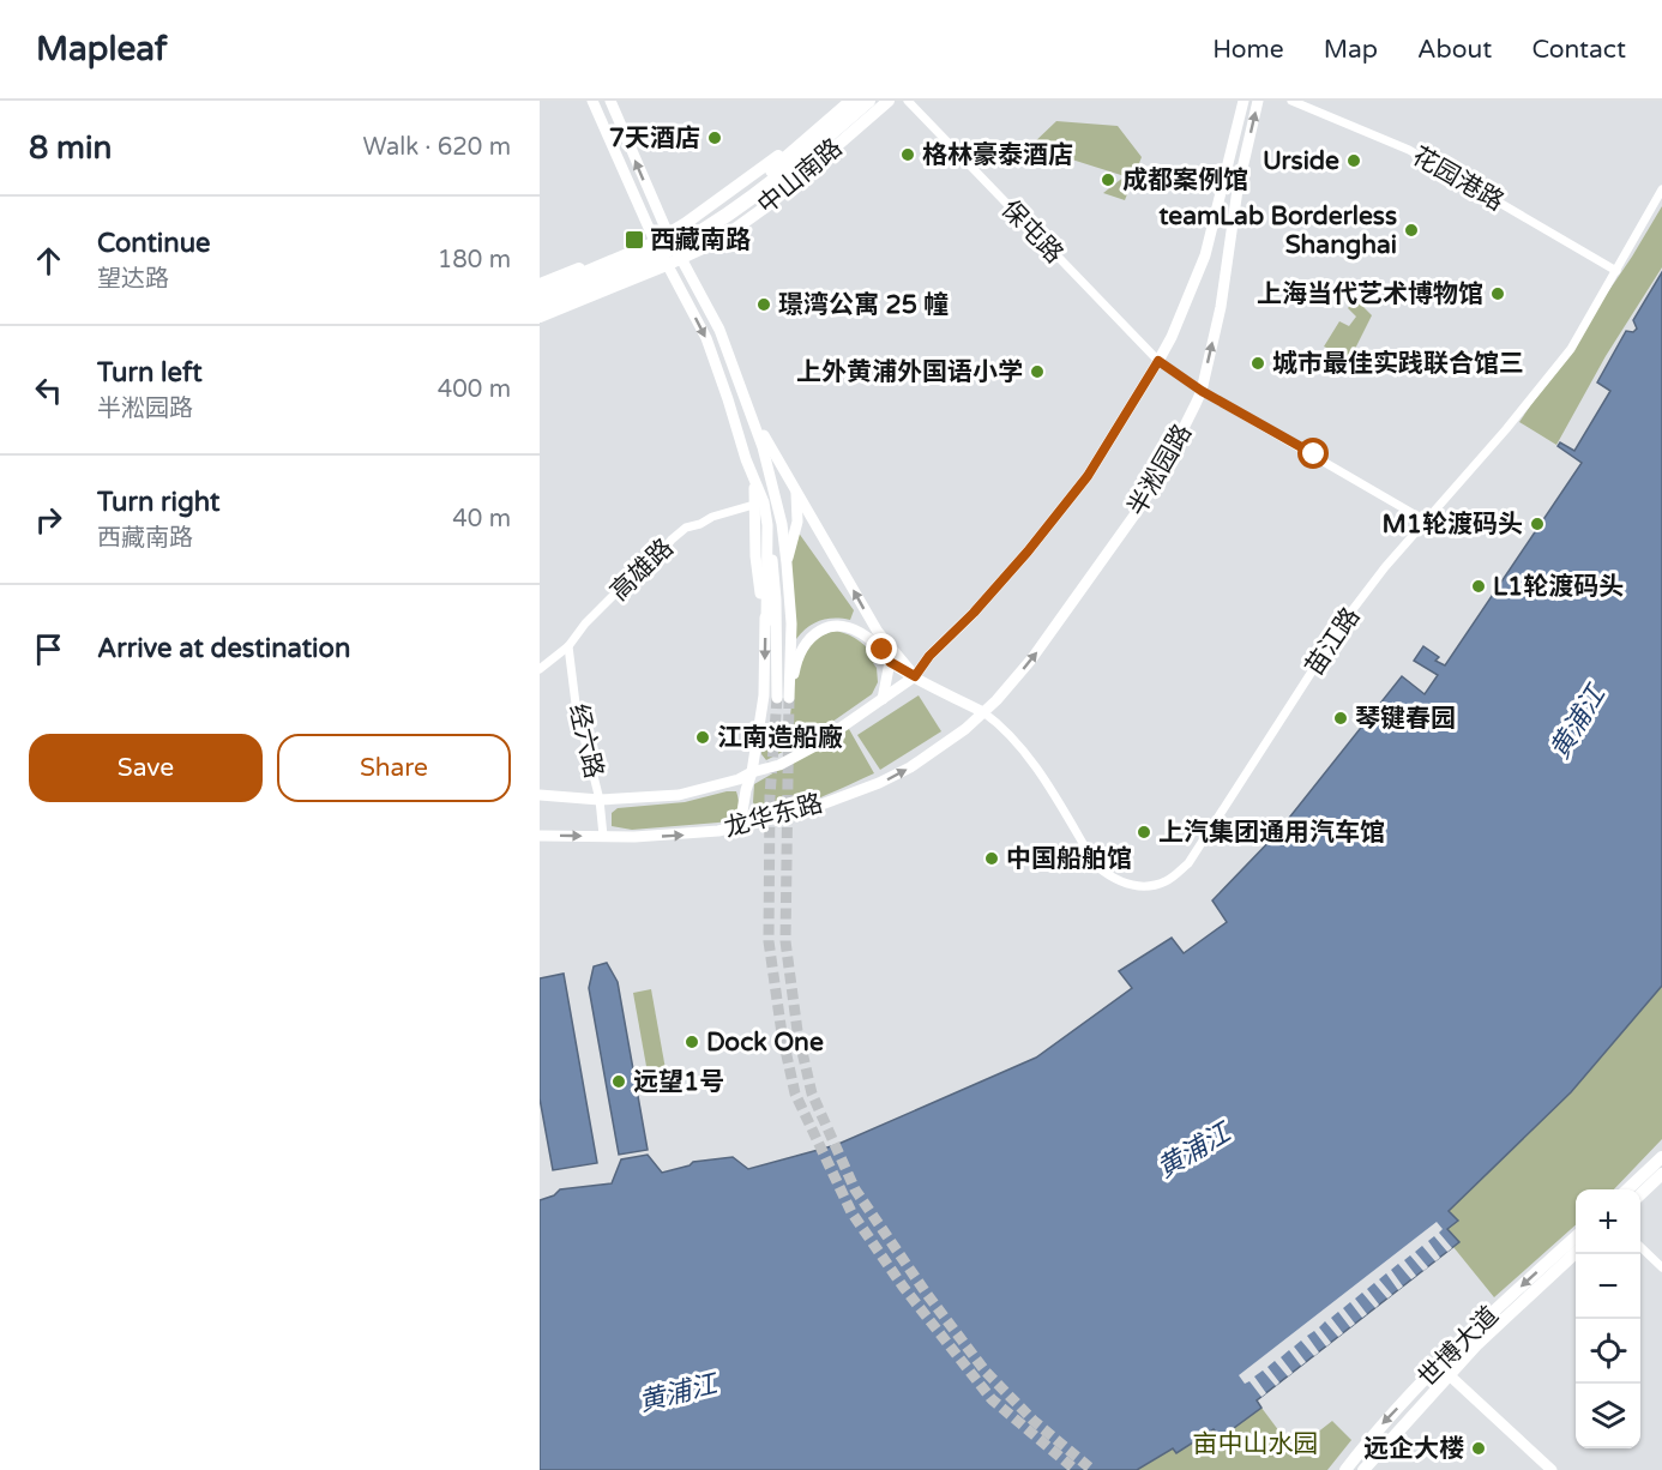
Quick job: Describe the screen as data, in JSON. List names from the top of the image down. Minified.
{"streets":{"main road":["中山南路","半淞园路","龙华东路","世博大道"],"street":["花园港路","保屯路","高雄路","苗江路","经六路"]},"crossings":[["花园港路","苗江路"],["保屯路","半淞园路"],["保屯路","苗江路"],["半淞园路","苗江路"],["半淞园路","龙华东路"],["高雄路","经六路"],["苗江路","龙华东路"],["经六路","龙华东路"]],"water":["黄浦江"],"parks":["亩中山水园"],"places":{"other":["7天酒店","格林豪泰酒店","Urside","成都案例馆","teamLab Borderless Shanghai","上海当代艺术博物馆","璟湾公寓 25 幢","城市最佳实践联合馆三","上外黄浦外国语小学","M1轮渡码头","L1轮渡码头","琴键春园","江南造船廠","上汽集团通用汽车馆","中国船舶馆","Dock One","远望1号","远企大楼"],"transit":["西藏南路"]},"page":{"header":"Mapleaf","nav":["Home","Map","About","Contact"],"heading":["8 min","Walk · 620 m"],"list":[["Continue","望达路","180 m"],["Turn left","半淞园路","400 m"],["Turn right","西藏南路","40 m"],"Arrive at destination"],"buttons":["Save","Share"],"map_buttons":["+","−"]}}
